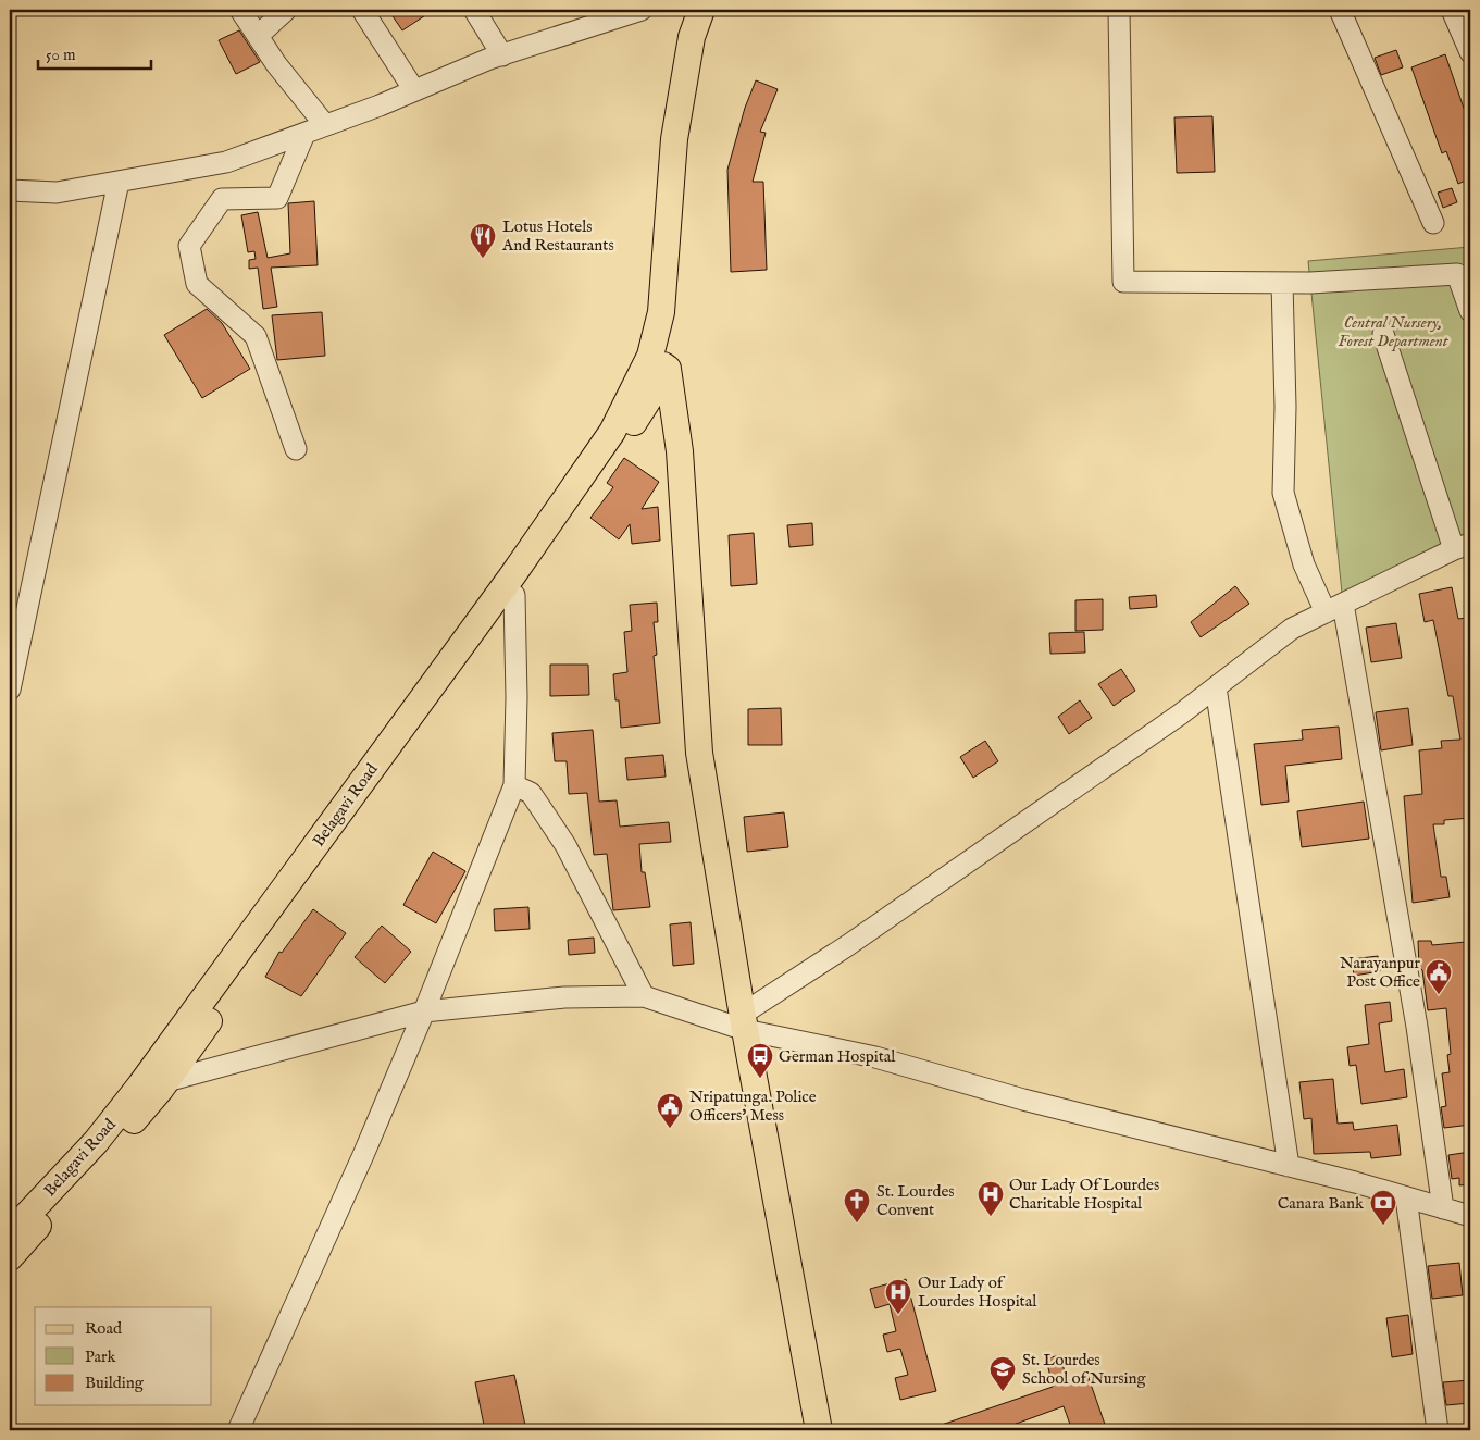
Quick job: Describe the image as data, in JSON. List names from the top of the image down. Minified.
{"streets":{"main road":["Belagavi Road"]},"parks":["Central Nursery, Forest Department"],"places":{"restaurant":["Lotus Hotels And Restaurants"],"public building":["Narayanpur Post Office","Nripatunga. Police Officers' Mess"],"bus stop":["German Hospital"],"hospital":["Our Lady Of Lourdes Charitable Hospital","Our Lady of Lourdes Hospital"],"church":["St. Lourdes Convent"],"bank":["Canara Bank"],"school or university":["St. Lourdes School of Nursing"]},"legend":["Road","Park","Building"],"scale_bar":"50 m"}
